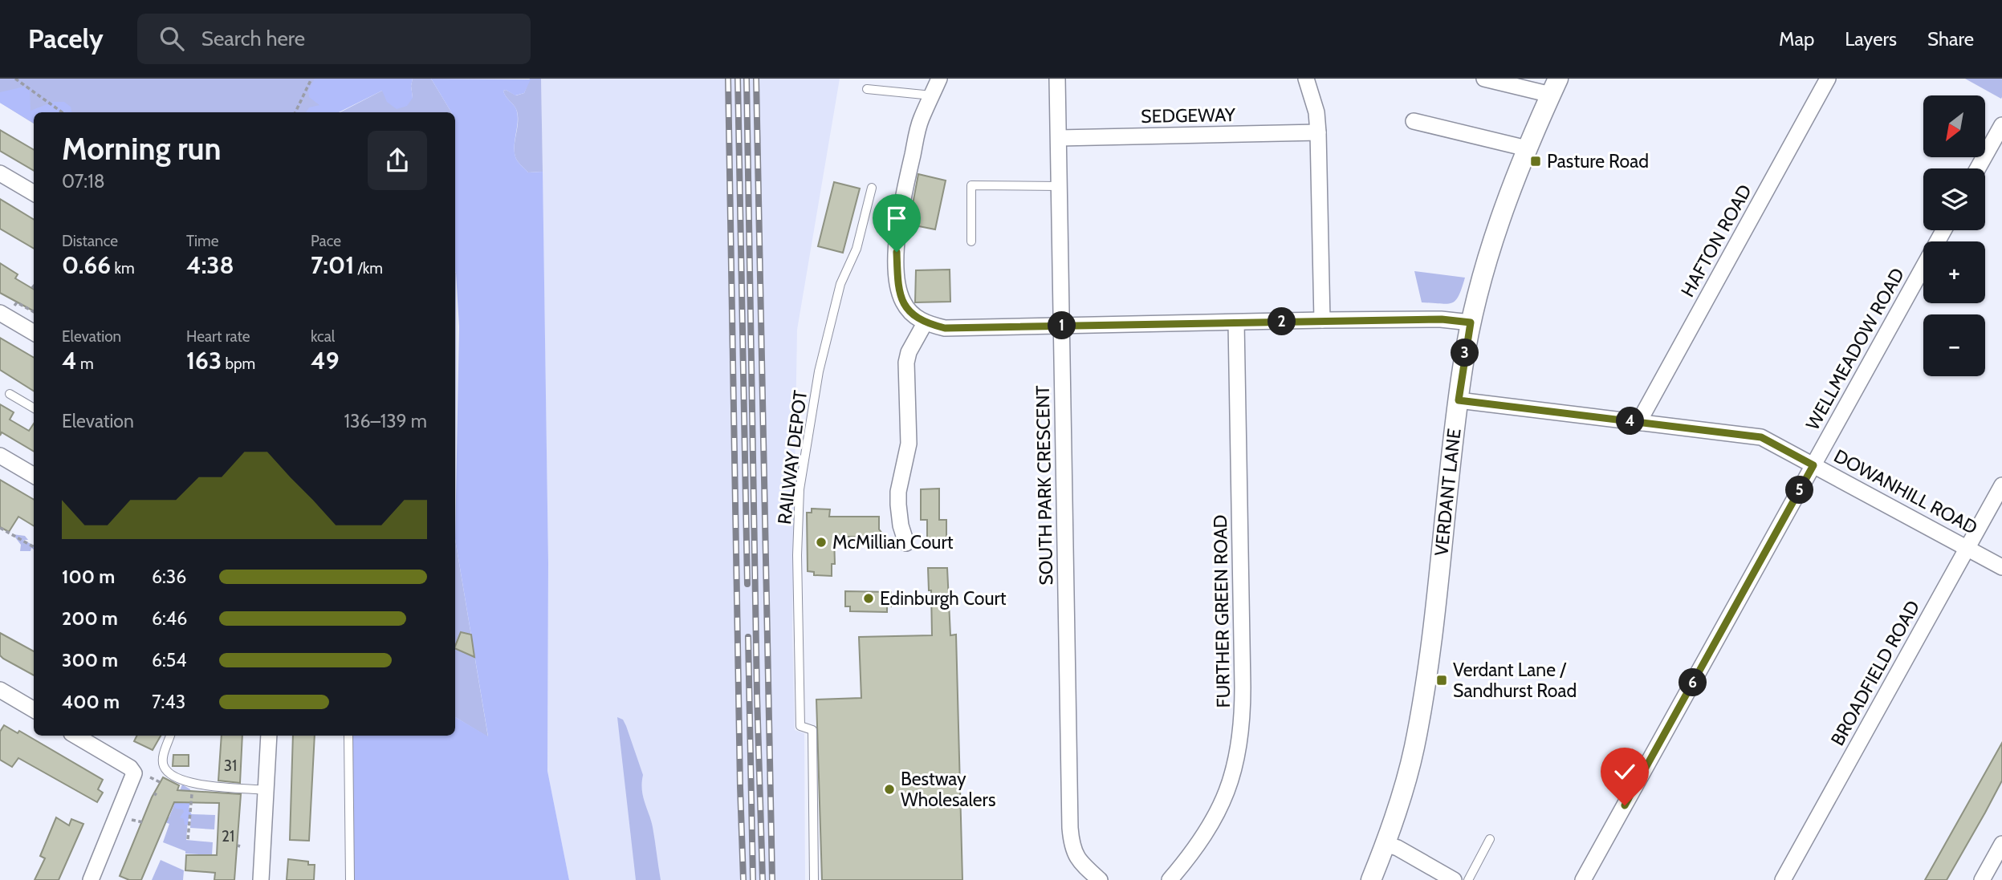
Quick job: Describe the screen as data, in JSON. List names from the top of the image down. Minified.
{"streets":{"street":["SEDGEWAY","HAFTON ROAD","WELLMEADOW ROAD","SOUTH PARK CRESCENT","DOWANHILL ROAD","VERDANT LANE","FURTHER GREEN ROAD","BROADFIELD ROAD"],"lane":["RAILWAY DEPOT"]},"crossings":[["SEDGEWAY","SOUTH PARK CRESCENT"],["HAFTON ROAD","DOWANHILL ROAD"],["WELLMEADOW ROAD","DOWANHILL ROAD"],["DOWANHILL ROAD","VERDANT LANE"],["DOWANHILL ROAD","BROADFIELD ROAD"]],"places":{"transit":["Pasture Road","Verdant Lane / Sandhurst Road"],"other":["McMillian Court","Edinburgh Court","Bestway Wholesalers"]},"house_numbers":["31","21"],"north":"bottom left","page":{"header":"Pacely","search":"Search here","nav":["Map","Layers","Share"],"map_buttons":["+","−"],"heading":["Morning run","07:18"],"stats":[["Distance","0.66 km"],["Time","4:38"],["Pace","7:01 /km"],["Elevation","4 m"],["Heart rate","163 bpm"],["kcal","49"]],"pins":["2","1","3","4","5","6"],"chart":["Elevation","136–139 m"],"list":[{"name":"100 m","note":"6:36"},{"name":"200 m","note":"6:46"},{"name":"300 m","note":"6:54"},{"name":"400 m","note":"7:43"}]}}
